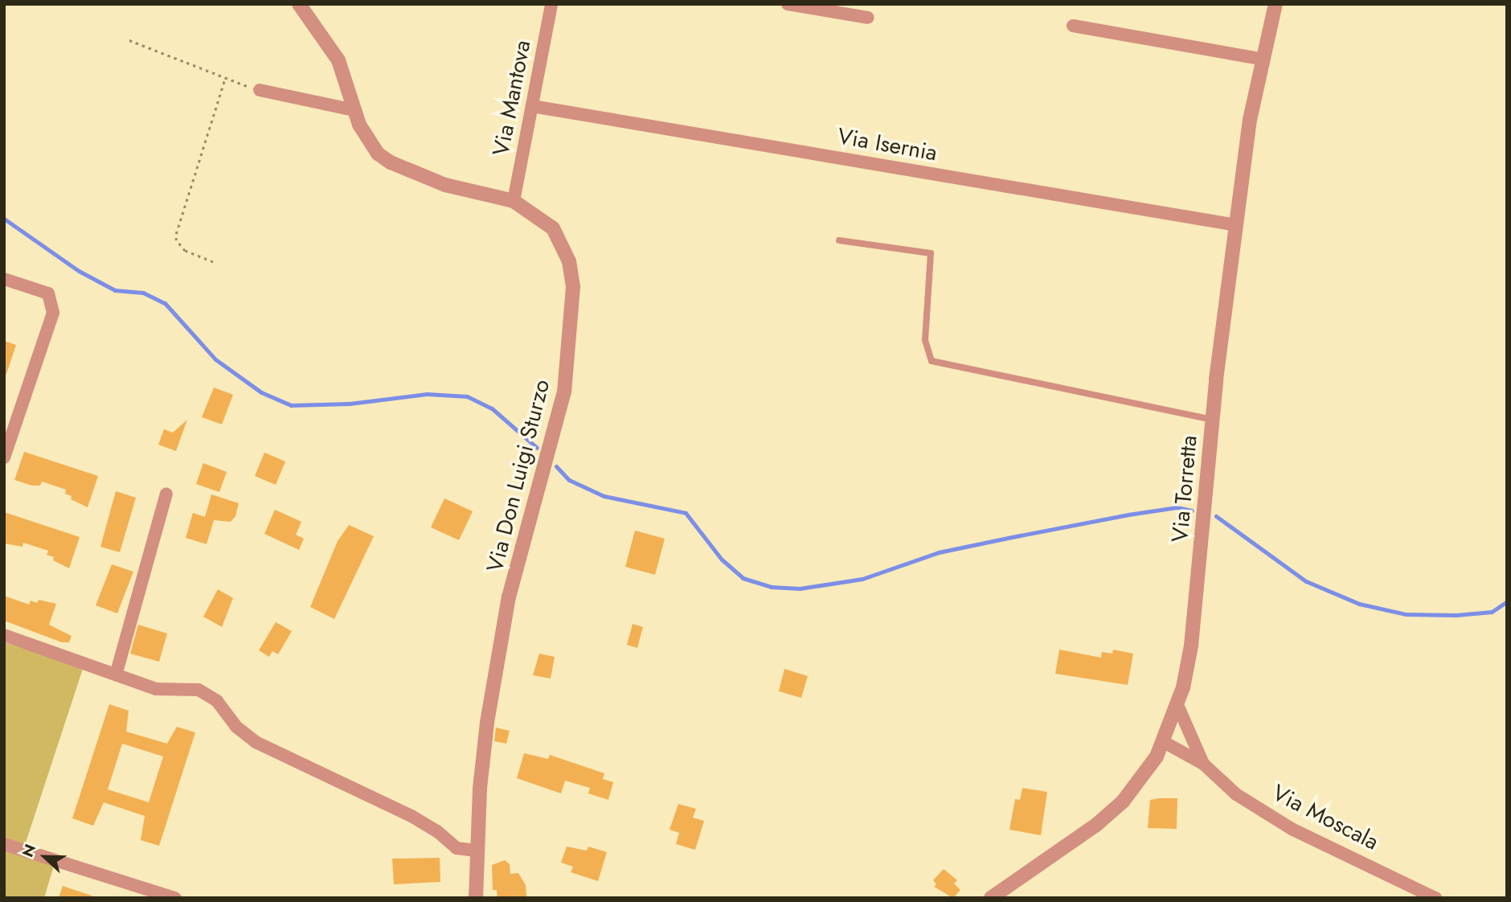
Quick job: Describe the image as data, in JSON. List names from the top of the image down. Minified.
{"streets":{"street":["Via Mantova","Via Isernia","Via Don Luigi Sturzo","Via Torretta","Via Moscala"]},"crossings":[["Via Mantova","Via Isernia"],["Via Mantova","Via Don Luigi Sturzo"],["Via Isernia","Via Torretta"]],"north":"left"}
